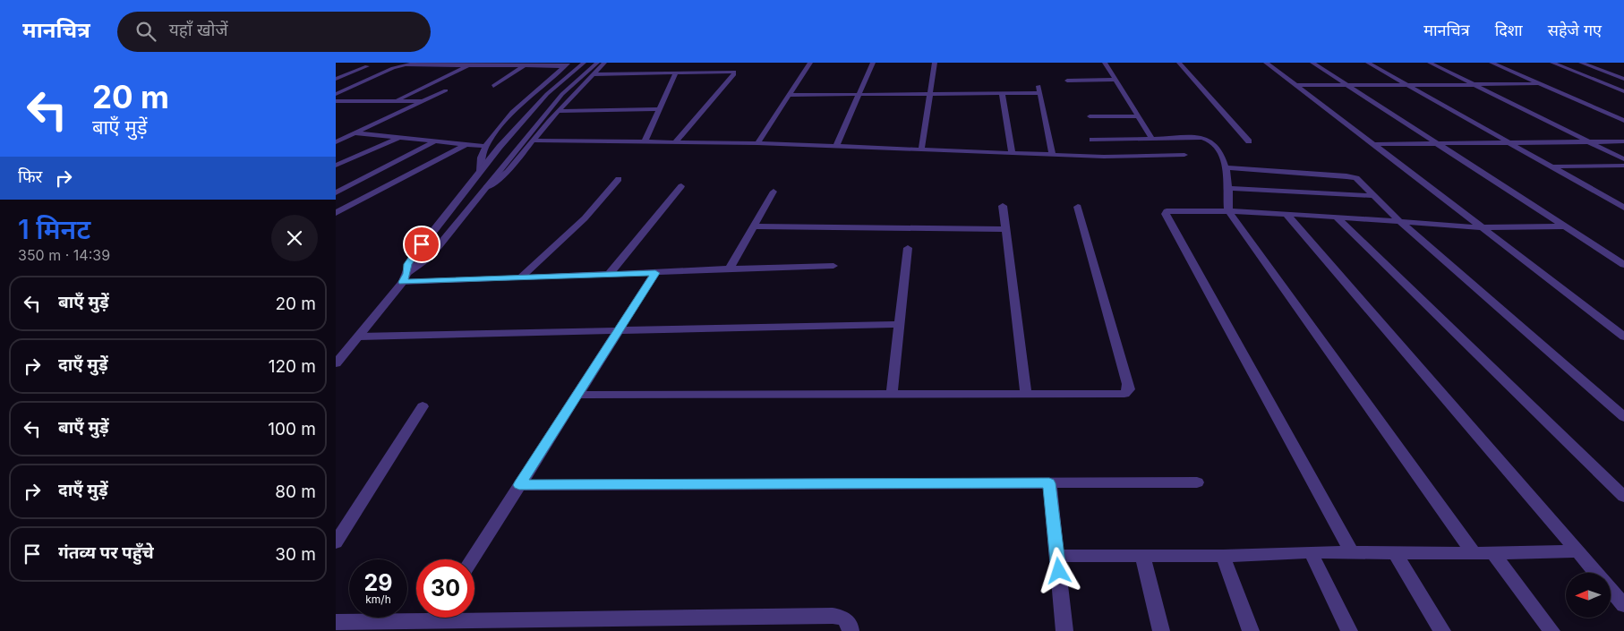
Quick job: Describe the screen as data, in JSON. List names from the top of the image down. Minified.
{"north":"left","page":{"header":"मानचित्र","search":"यहाँ खोजें","nav":["मानचित्र","दिशा","सहेजे गए"],"turn":["20 m","बाएँ मुड़ें"],"then":"फिर","heading":["1 मिनट","350 m · 14:39"],"list":[{"name":"बाएँ मुड़ें","value":"20 m"},{"name":"दाएँ मुड़ें","value":"120 m"},{"name":"बाएँ मुड़ें","value":"100 m"},{"name":"दाएँ मुड़ें","value":"80 m"},{"name":"गंतव्य पर पहुँचे","value":"30 m"}],"speed":"29 km/h","limit":"30"}}
